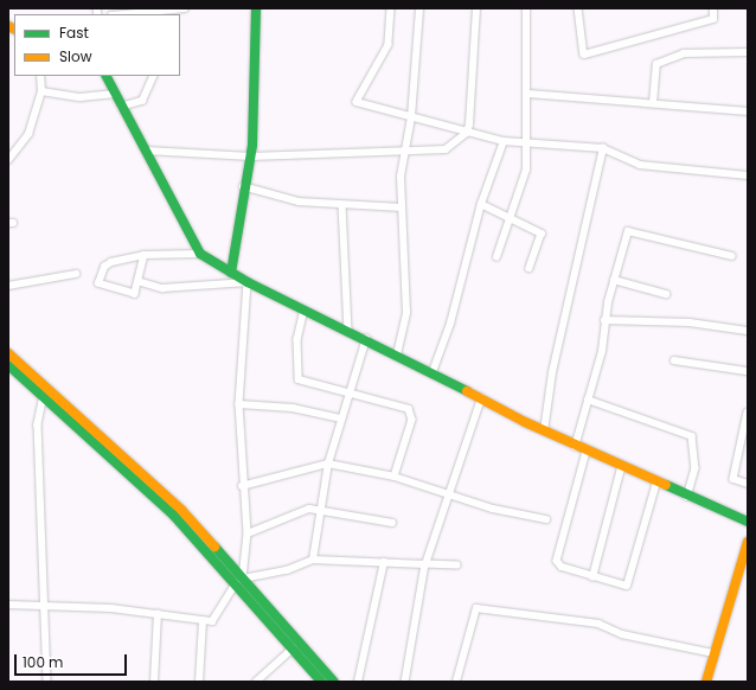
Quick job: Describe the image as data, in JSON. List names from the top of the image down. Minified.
{"legend":["Fast","Slow"],"scale_bar":"100 m"}
